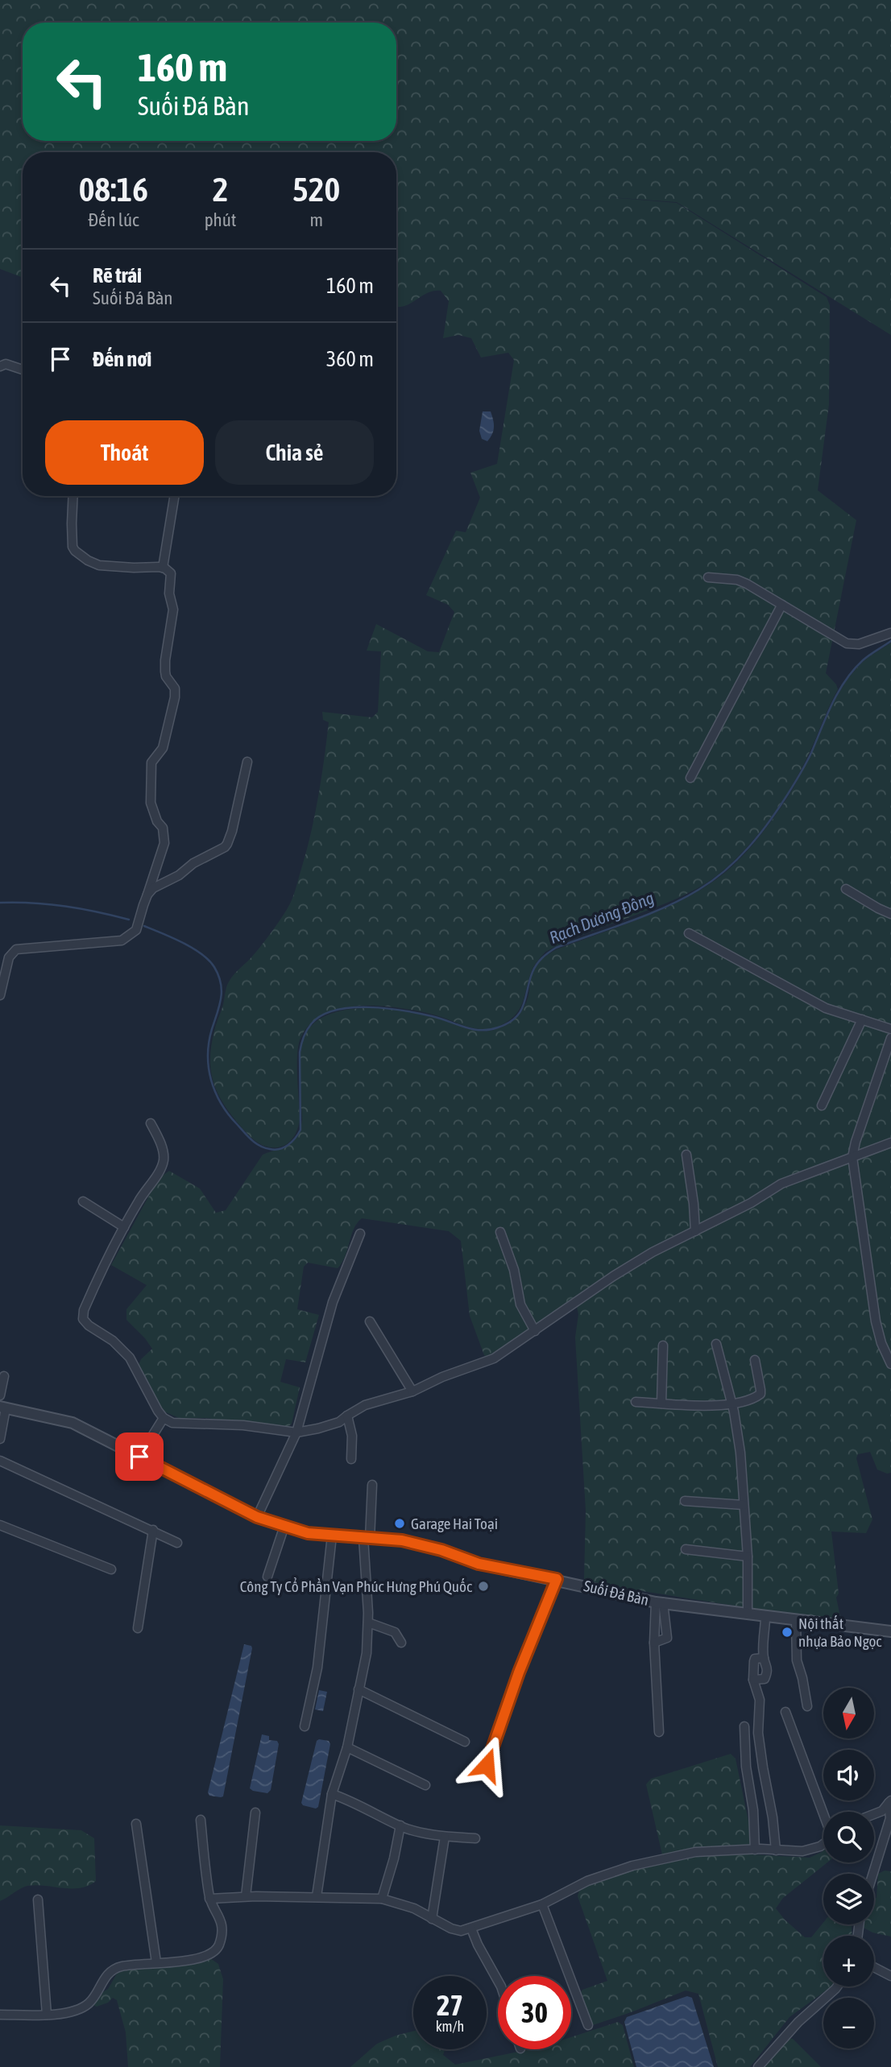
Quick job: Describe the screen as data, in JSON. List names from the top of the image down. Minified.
{"streets":{"street":["Suối Đá Bàn"]},"water":["Rạch Dương Đông"],"places":["Garage Hai Toại","Công Ty Cổ Phần Vạn Phúc Hưng Phú Quốc","Nội thất nhựa Bảo Ngọc"],"north":"bottom","page":{"turn":["160 m","Suối Đá Bàn"],"eta":["08:16","Đến lúc","2","phút","520","m"],"list":[{"name":"Rẽ trái","note":"Suối Đá Bàn","value":"160 m"},{"name":"Đến nơi","value":"360 m"}],"buttons":["Thoát","Chia sẻ"],"map_buttons":["+","−"],"speed":"27 km/h","limit":"30"}}
